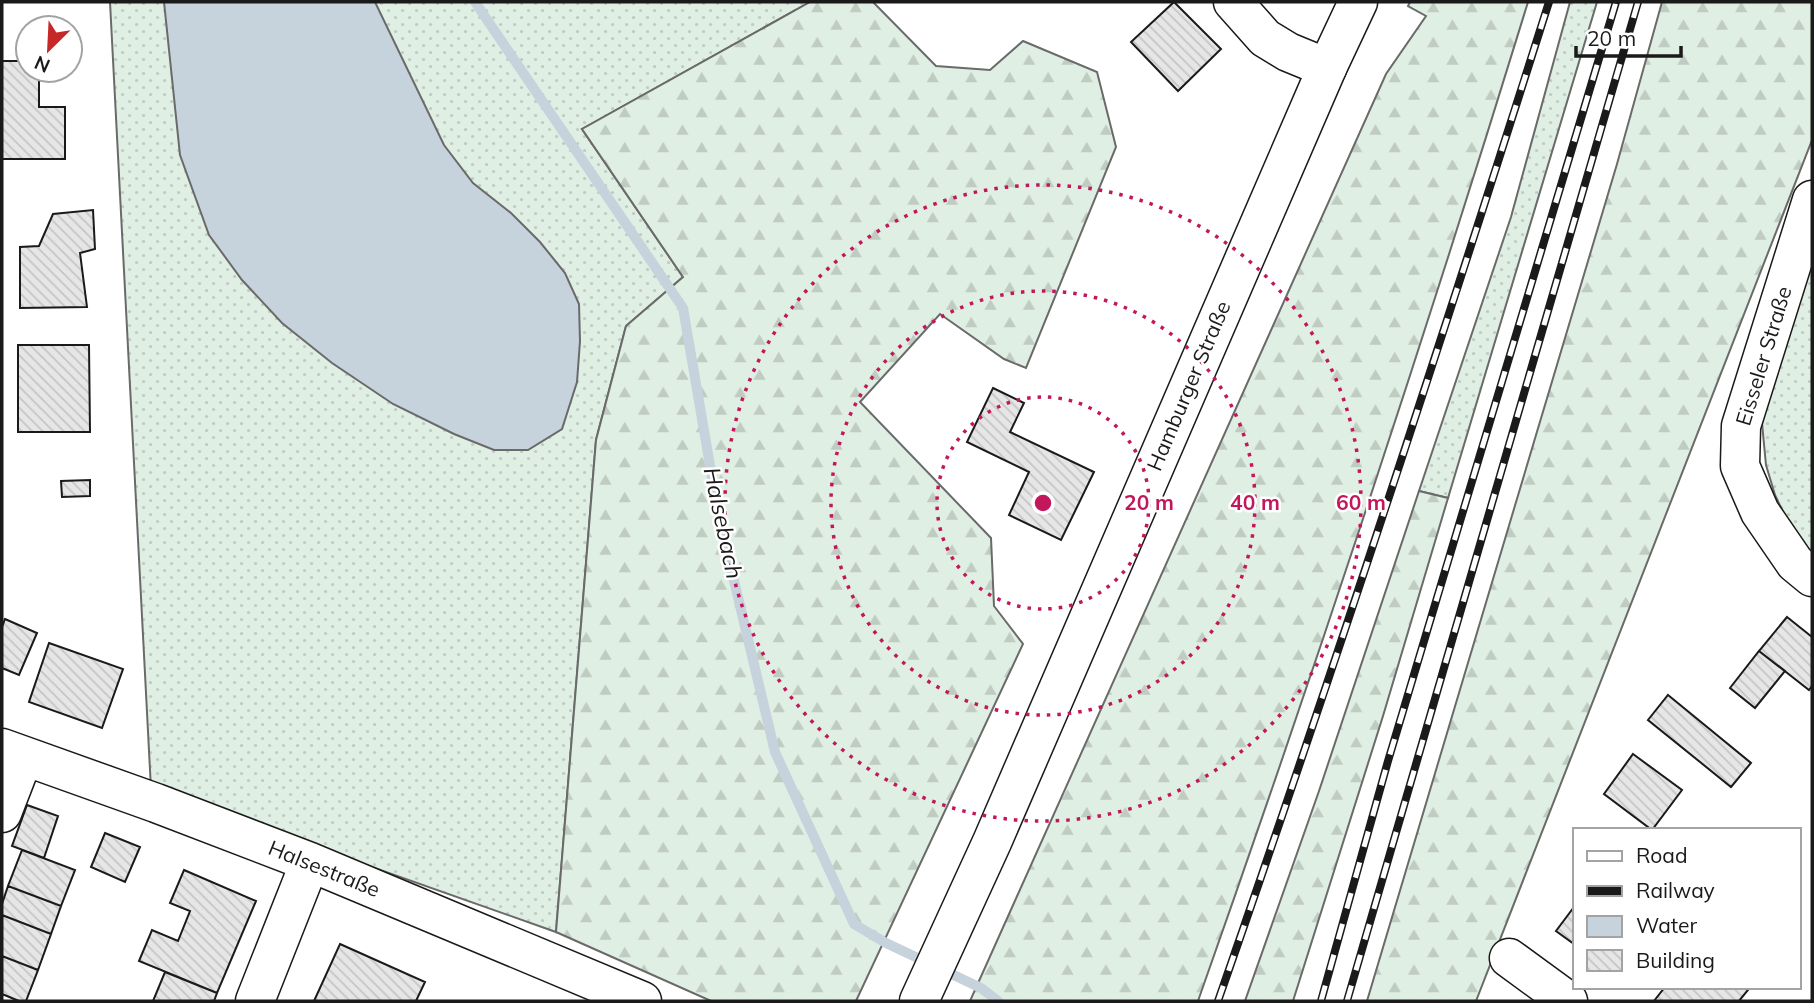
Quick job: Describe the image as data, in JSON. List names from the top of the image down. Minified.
{"streets":{"street":["Eisseler Straße","Hamburger Straße","Halsestraße"]},"water":["Halsebach"],"legend":["Road","Railway","Water","Building"],"scale_bar":"20 m","north":"bottom left","rings":["20 m","40 m","60 m"]}
